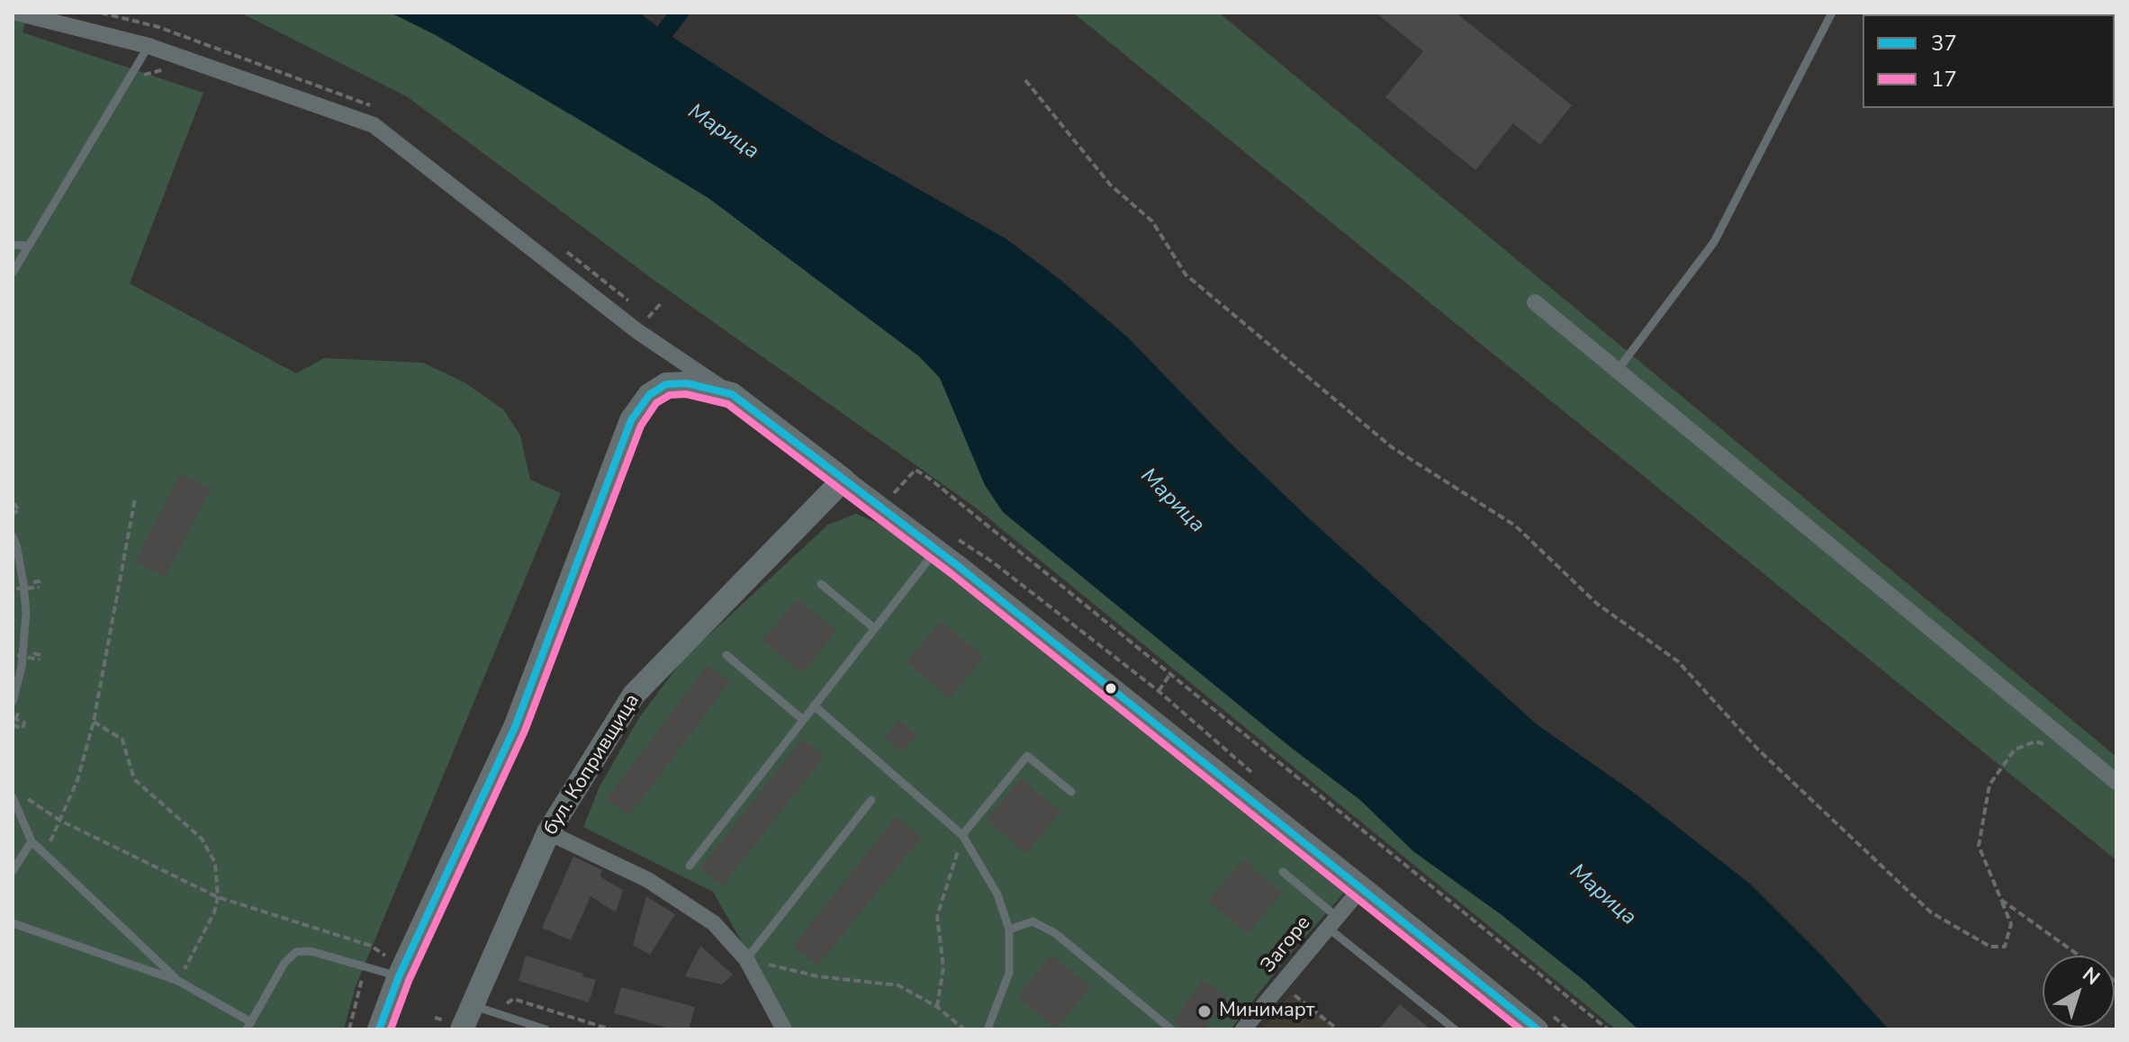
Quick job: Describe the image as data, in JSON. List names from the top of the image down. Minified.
{"streets":{"main road":["бул. Копривщица"],"street":["Загоре"]},"water":["Марица"],"places":["Минимарт"],"lines":["transit line 37","transit line 17"],"legend":["37","17"],"north":"top right"}
